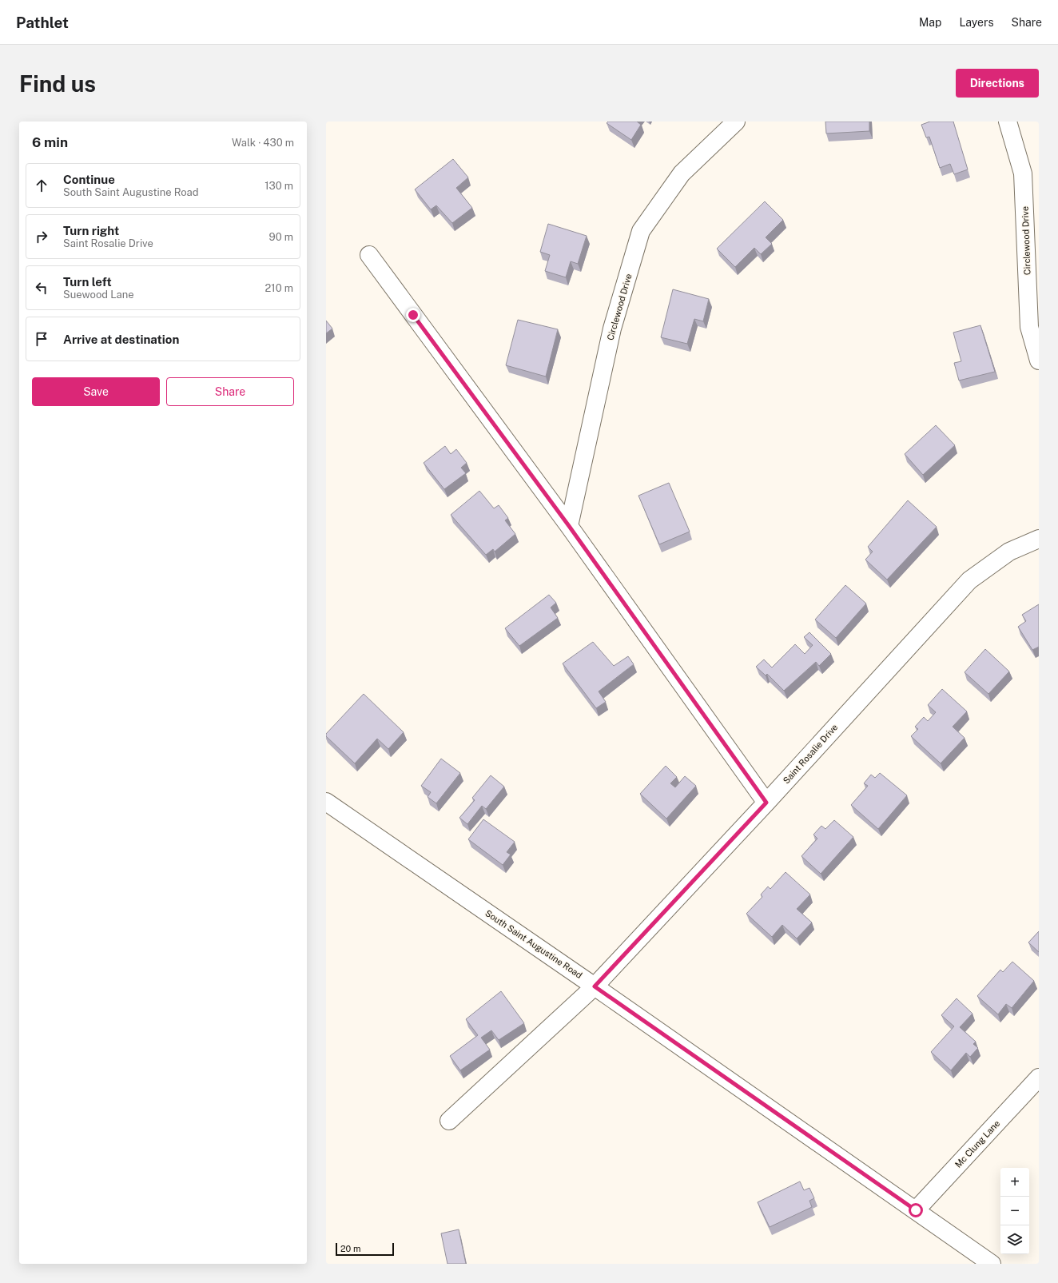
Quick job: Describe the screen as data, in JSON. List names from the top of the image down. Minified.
{"streets":{"street":["Circlewood Drive","Saint Rosalie Drive","South Saint Augustine Road","Mc Clung Lane"]},"crossings":[["Saint Rosalie Drive","South Saint Augustine Road"],["South Saint Augustine Road","Mc Clung Lane"]],"scale_bar":"20 m","page":{"header":"Pathlet","nav":["Map","Layers","Share"],"buttons":["Directions",["Save","Share"]],"title":"Find us","heading":["6 min","Walk · 430 m"],"list":[["Continue","South Saint Augustine Road","130 m"],["Turn right","Saint Rosalie Drive","90 m"],["Turn left","Suewood Lane","210 m"],"Arrive at destination"],"map_buttons":["+","−"],"scale":"20 m"}}
